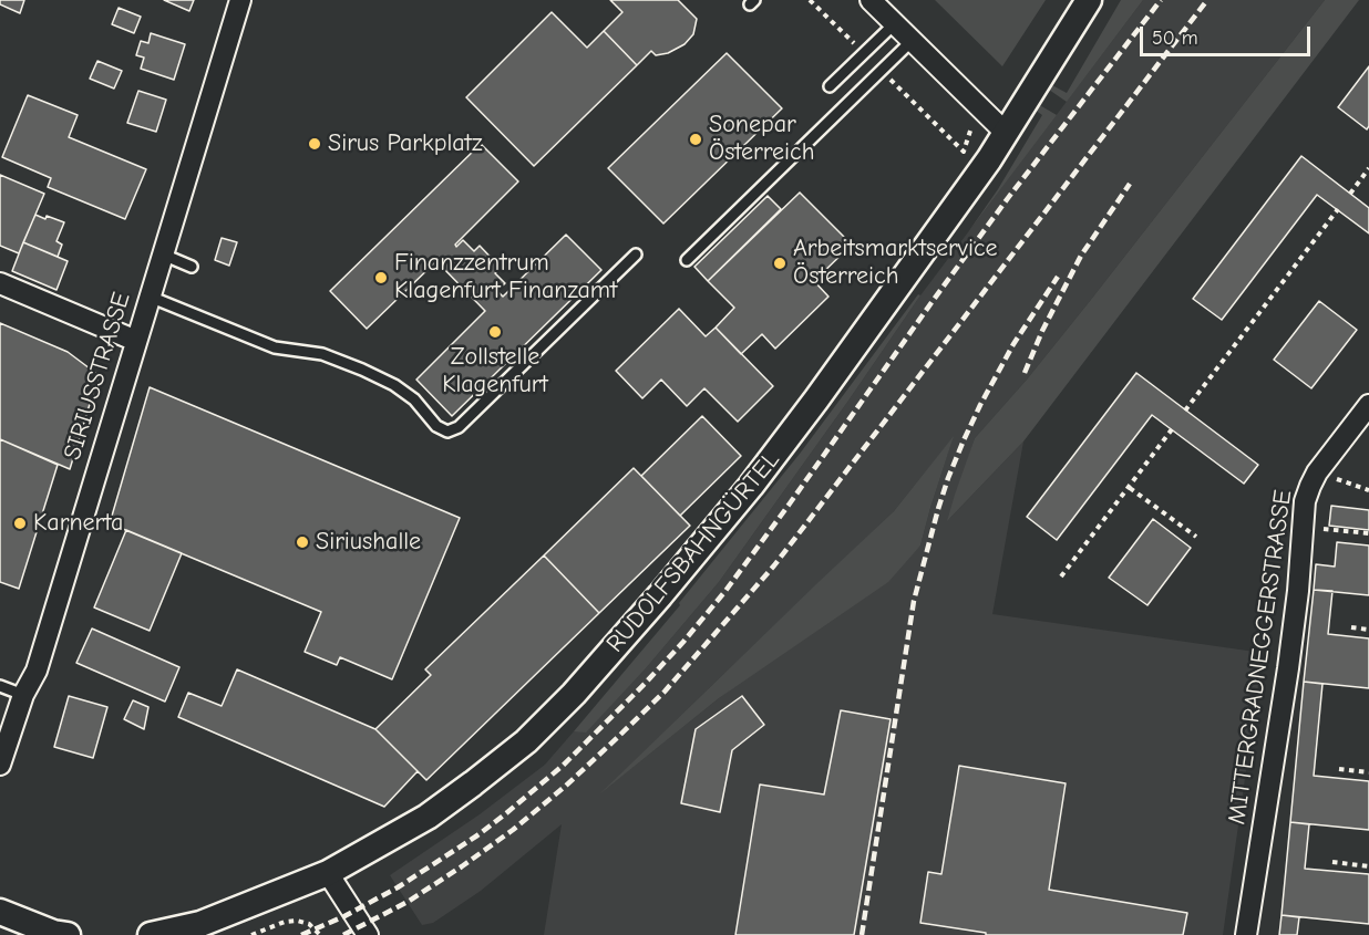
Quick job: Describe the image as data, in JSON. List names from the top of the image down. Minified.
{"streets":{"street":["SIRIUSSTRASSE","RUDOLFSBAHNGÜRTEL","MITTERGRADNEGGERSTRASSE"]},"places":["Sonepar Österreich","Sirus Parkplatz","Arbeitsmarktservice Österreich","Finanzzentrum Klagenfurt Finanzamt","Zollstelle Klagenfurt","Karnerta","Siriushalle"],"scale_bar":"50 m"}
